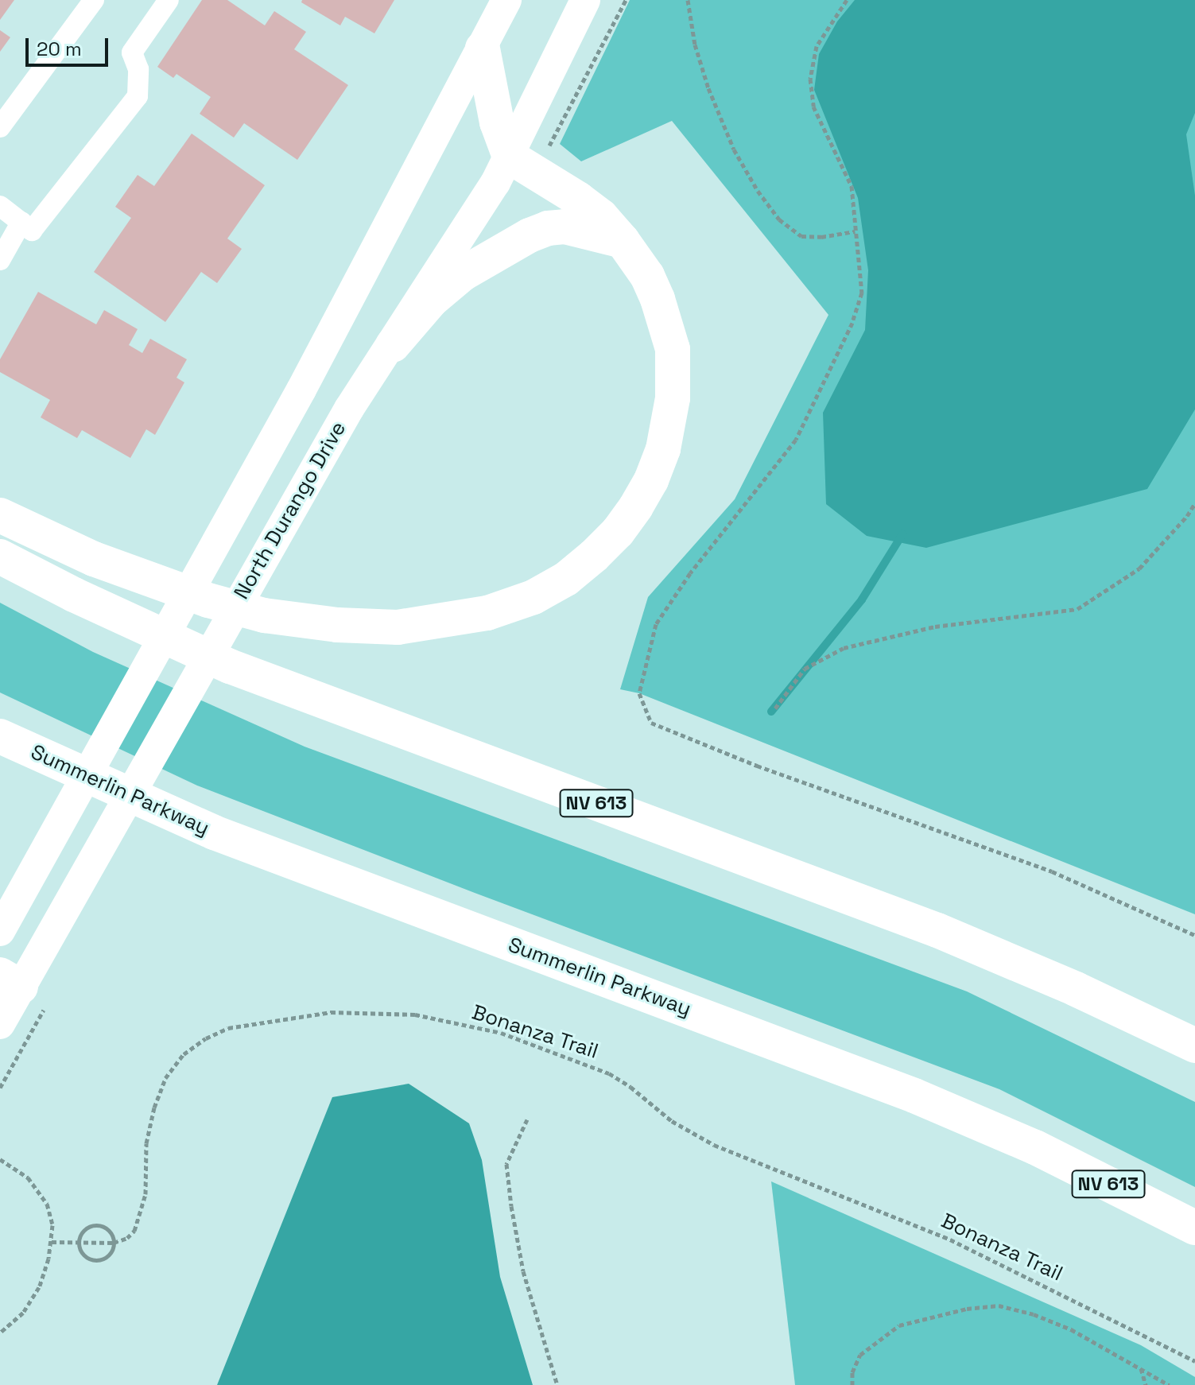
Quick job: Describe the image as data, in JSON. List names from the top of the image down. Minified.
{"streets":{"highway":["Summerlin Parkway","NV 613"],"main road":["North Durango Drive"],"path":["Bonanza Trail"]},"scale_bar":"20 m"}
